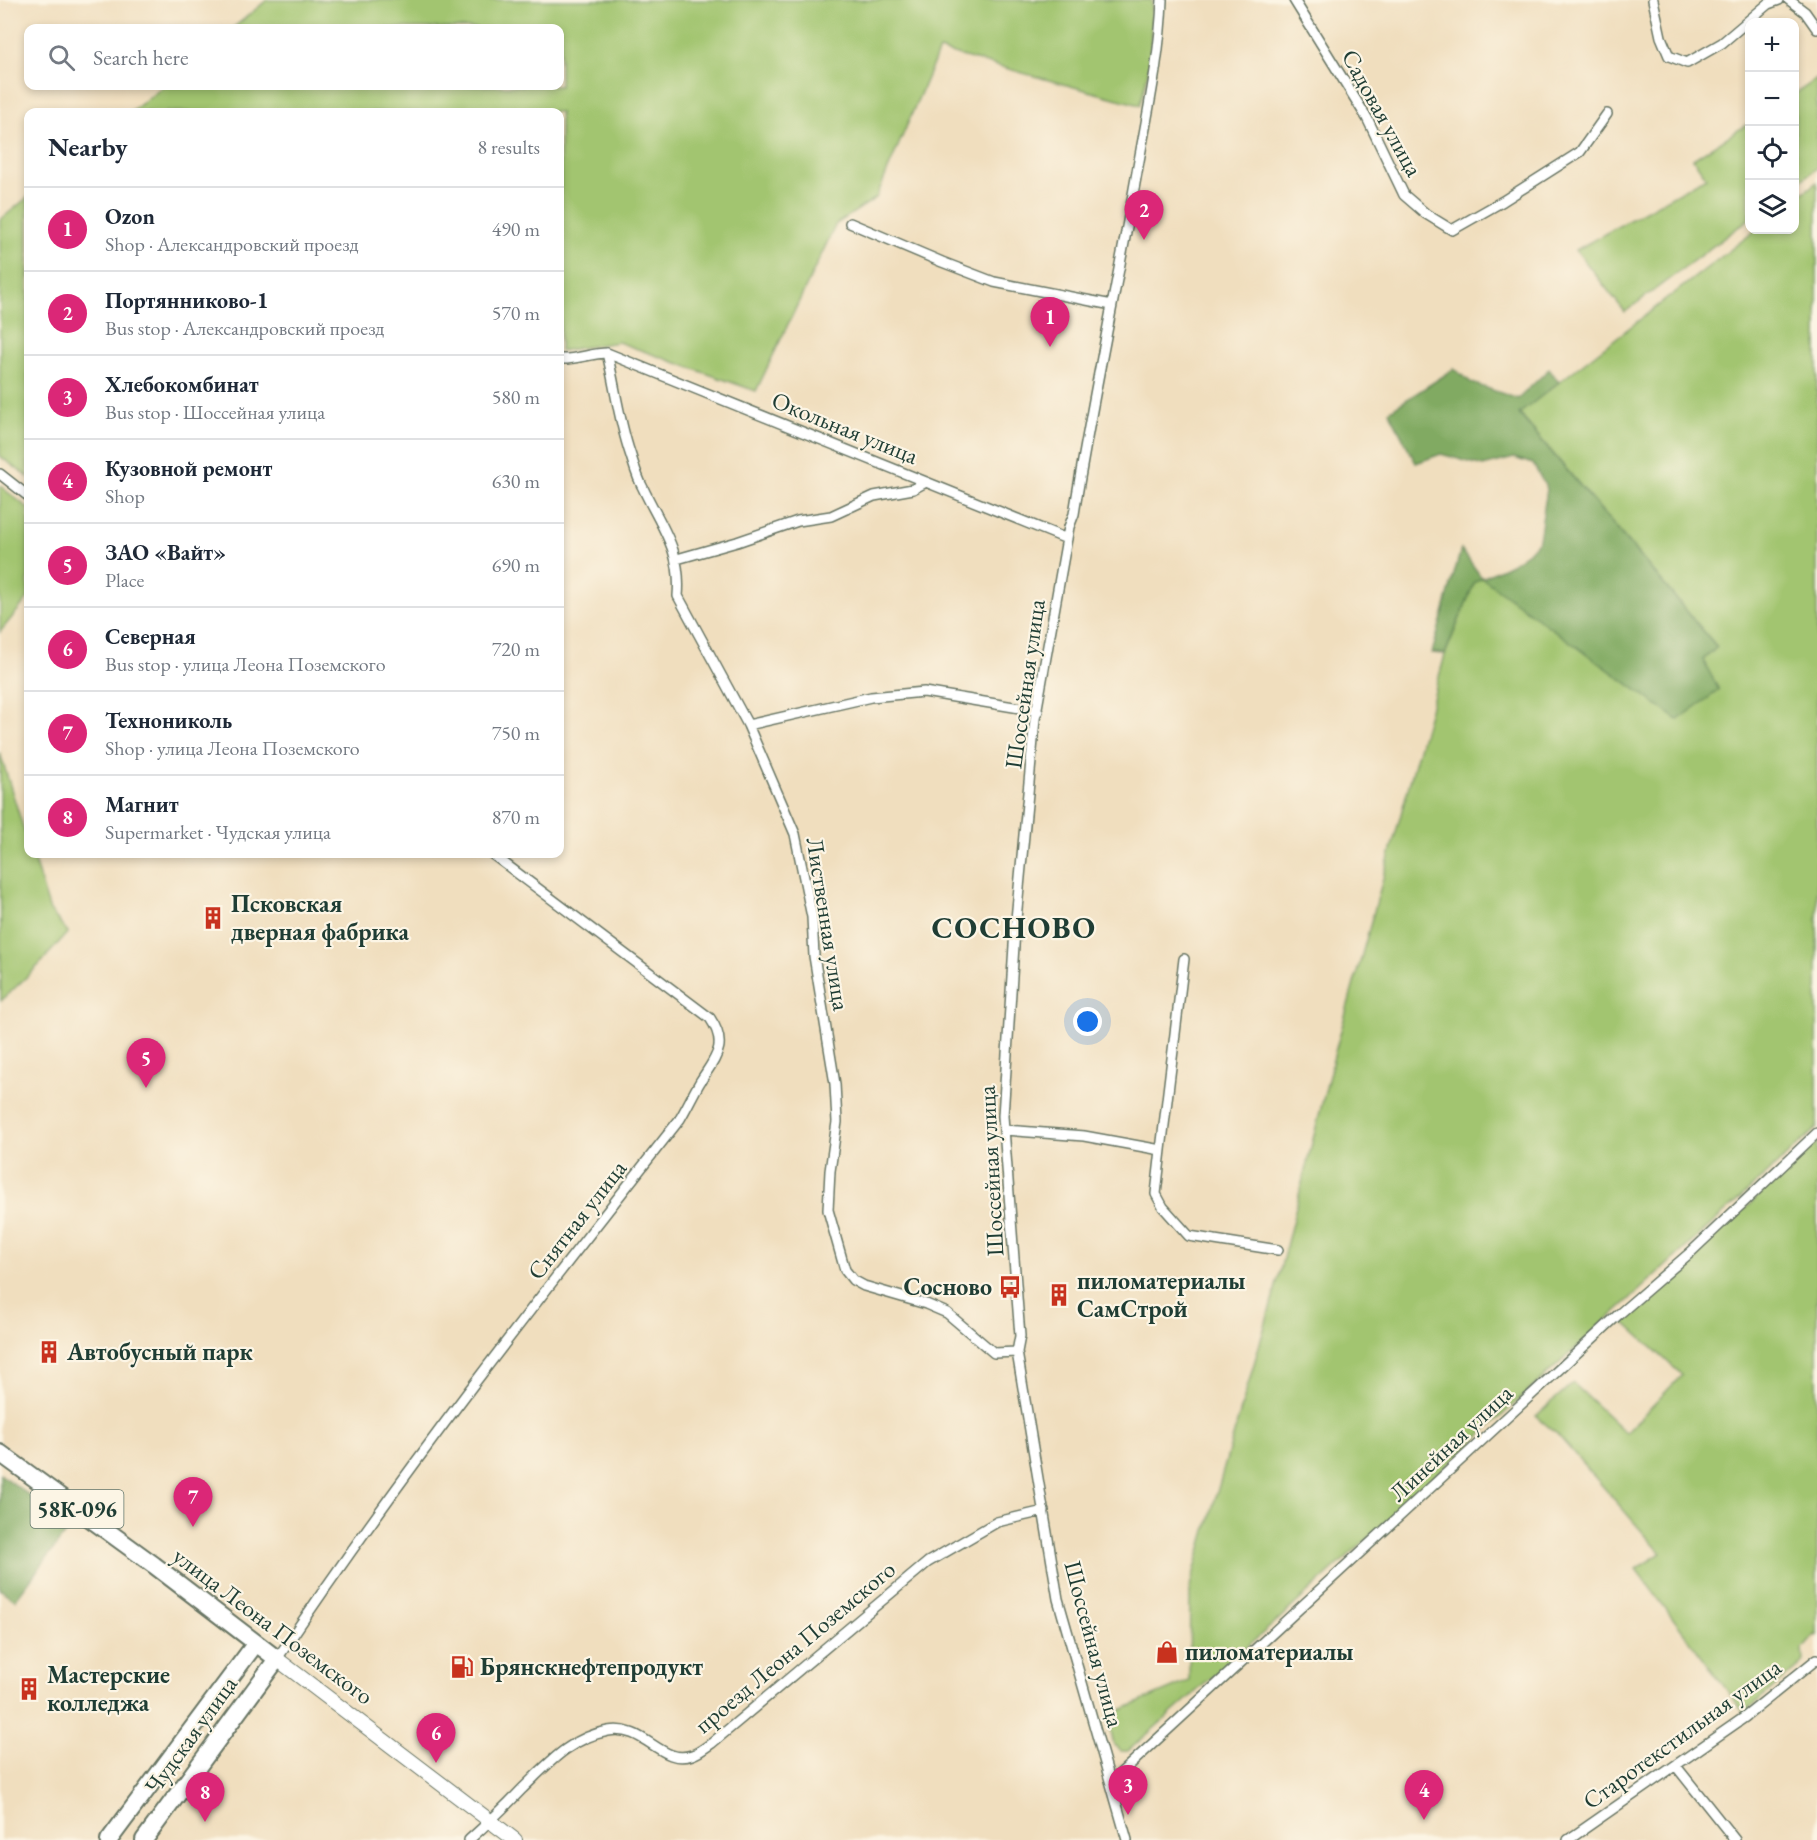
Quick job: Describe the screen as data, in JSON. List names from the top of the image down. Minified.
{"streets":{"highway":["58К-096","улица Леона Поземского","Чудская улица"],"street":["Садовая улица","Окольная улица","Шоссейная улица","Лиственная улица","Снятная улица","Линейная улица","проезд Леона Поземского","Старотекстильная улица"]},"crossings":[["Окольная улица","Шоссейная улица"],["Окольная улица","Лиственная улица"],["Шоссейная улица","Лиственная улица"],["Шоссейная улица","Линейная улица"],["Шоссейная улица","проезд Леона Поземского"],["Снятная улица","улица Леона Поземского"],["Снятная улица","Чудская улица"],["улица Леона Поземского","проезд Леона Поземского"],["улица Леона Поземского","Чудская улица"]],"districts":["СОСНОВО"],"places":{"building":["Псковская дверная фабрика","пиломатериалы СамСтрой","Автобусный парк","Мастерские колледжа"],"bus stop":["Сосново"],"shop":["пиломатериалы"],"fuel station":["Брянскнефтепродукт"]},"page":{"map_buttons":["+","−"],"search":"Search here","heading":["Nearby","8 results"],"list":[{"mark":"1","name":"Ozon","note":"Shop · Александровский проезд","value":"490 m"},{"mark":"2","name":"Портянниково-1","note":"Bus stop · Александровский проезд","value":"570 m"},{"mark":"3","name":"Хлебокомбинат","note":"Bus stop · Шоссейная улица","value":"580 m"},{"mark":"4","name":"Кузовной ремонт","note":"Shop","value":"630 m"},{"mark":"5","name":"ЗАО «Вайт»","note":"Place","value":"690 m"},{"mark":"6","name":"Северная","note":"Bus stop · улица Леона Поземского","value":"720 m"},{"mark":"7","name":"Технониколь","note":"Shop · улица Леона Поземского","value":"750 m"},{"mark":"8","name":"Магнит","note":"Supermarket · Чудская улица","value":"870 m"}],"pins":["2","1","5","7","6","3","4","8"]}}
